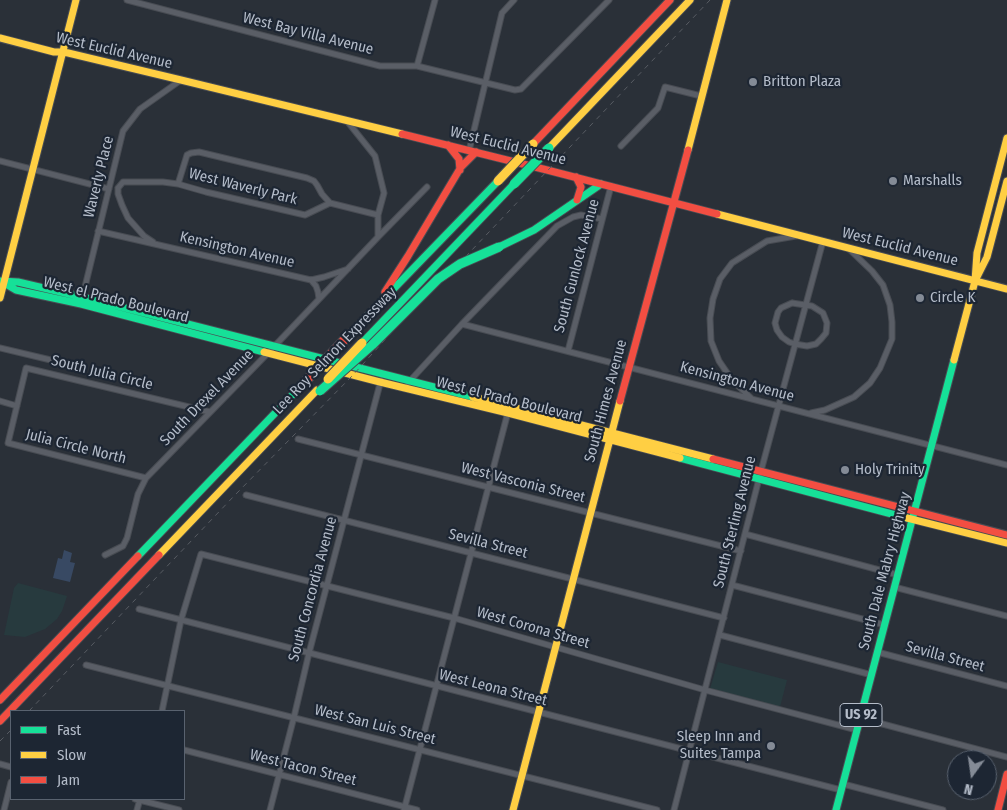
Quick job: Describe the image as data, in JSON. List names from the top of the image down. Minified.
{"streets":{"main road":["West Euclid Avenue","West el Prado Boulevard","Lee Roy Selmon Expressway","South Himes Avenue","South Dale Mabry Highway","US 92"],"street":["West Bay Villa Avenue","Waverly Place","West Waverly Park","Kensington Avenue","South Gunlock Avenue","South Julia Circle","South Drexel Avenue","Julia Circle North","West Vasconia Street","South Sterling Avenue","Sevilla Street","South Concordia Avenue","West Corona Street","West Leona Street","West San Luis Street","West Tacon Street"]},"crossings":[["West Euclid Avenue","Waverly Place"],["West Euclid Avenue","South Gunlock Avenue"],["West Euclid Avenue","South Himes Avenue"],["West Euclid Avenue","South Sterling Avenue"],["West Euclid Avenue","South Dale Mabry Highway"],["Waverly Place","Kensington Avenue"],["Waverly Place","West el Prado Boulevard"],["West Waverly Park","Kensington Avenue"],["Kensington Avenue","South Gunlock Avenue"],["Kensington Avenue","South Drexel Avenue"],["Kensington Avenue","South Himes Avenue"],["Kensington Avenue","South Sterling Avenue"],["Kensington Avenue","South Dale Mabry Highway"],["West el Prado Boulevard","South Drexel Avenue"],["West el Prado Boulevard","South Himes Avenue"],["West el Prado Boulevard","South Sterling Avenue"],["West el Prado Boulevard","South Dale Mabry Highway"],["West el Prado Boulevard","South Concordia Avenue"],["South Julia Circle","South Drexel Avenue"],["South Julia Circle","Julia Circle North"],["South Drexel Avenue","Julia Circle North"],["South Himes Avenue","West Vasconia Street"],["South Himes Avenue","Sevilla Street"],["South Himes Avenue","West Corona Street"],["South Himes Avenue","West Leona Street"],["South Himes Avenue","West San Luis Street"],["West Vasconia Street","South Sterling Avenue"],["West Vasconia Street","South Concordia Avenue"],["South Sterling Avenue","Sevilla Street"],["South Sterling Avenue","West Corona Street"],["South Sterling Avenue","West Leona Street"],["Sevilla Street","South Dale Mabry Highway"],["Sevilla Street","South Concordia Avenue"],["South Dale Mabry Highway","West Corona Street"],["South Dale Mabry Highway","West Leona Street"],["South Concordia Avenue","West Corona Street"],["South Concordia Avenue","West Leona Street"],["South Concordia Avenue","West San Luis Street"],["South Concordia Avenue","West Tacon Street"],["West Corona Street","West Leona Street"]],"places":["Britton Plaza","Marshalls","Circle K","Holy Trinity","Sleep Inn and Suites Tampa"],"legend":["Fast","Slow","Jam"],"north":"bottom"}
